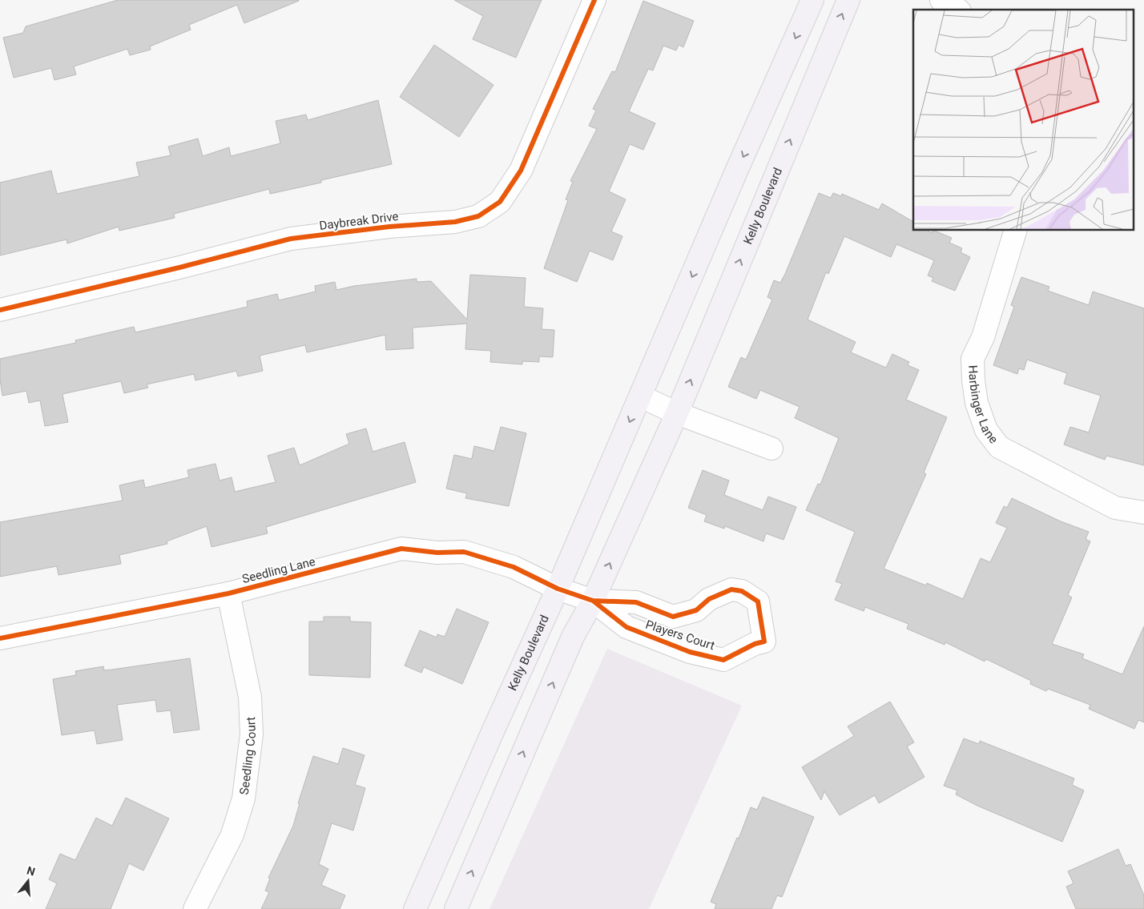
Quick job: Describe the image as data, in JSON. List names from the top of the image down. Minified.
{"streets":{"main road":["Kelly Boulevard"],"street":["Daybreak Drive","Harbinger Lane","Seedling Lane","Players Court","Seedling Court"]},"crossings":[["Kelly Boulevard","Seedling Lane"],["Kelly Boulevard","Players Court"],["Seedling Lane","Players Court"],["Seedling Lane","Seedling Court"]],"north":"top"}
